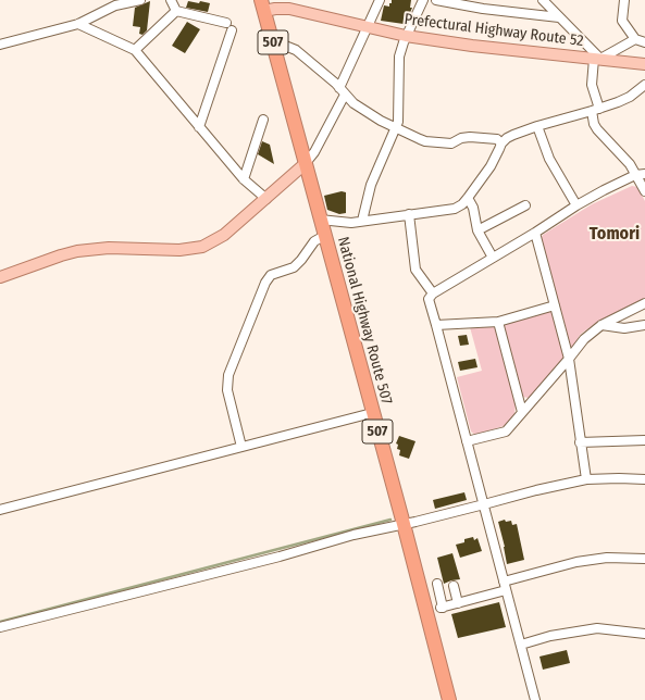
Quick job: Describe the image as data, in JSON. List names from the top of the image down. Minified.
{"streets":{"highway":["507","National Highway Route 507"],"main road":["Prefectural Highway Route 52"]},"crossings":[["Prefectural Highway Route 52","National Highway Route 507"]],"districts":["Tomori"]}
